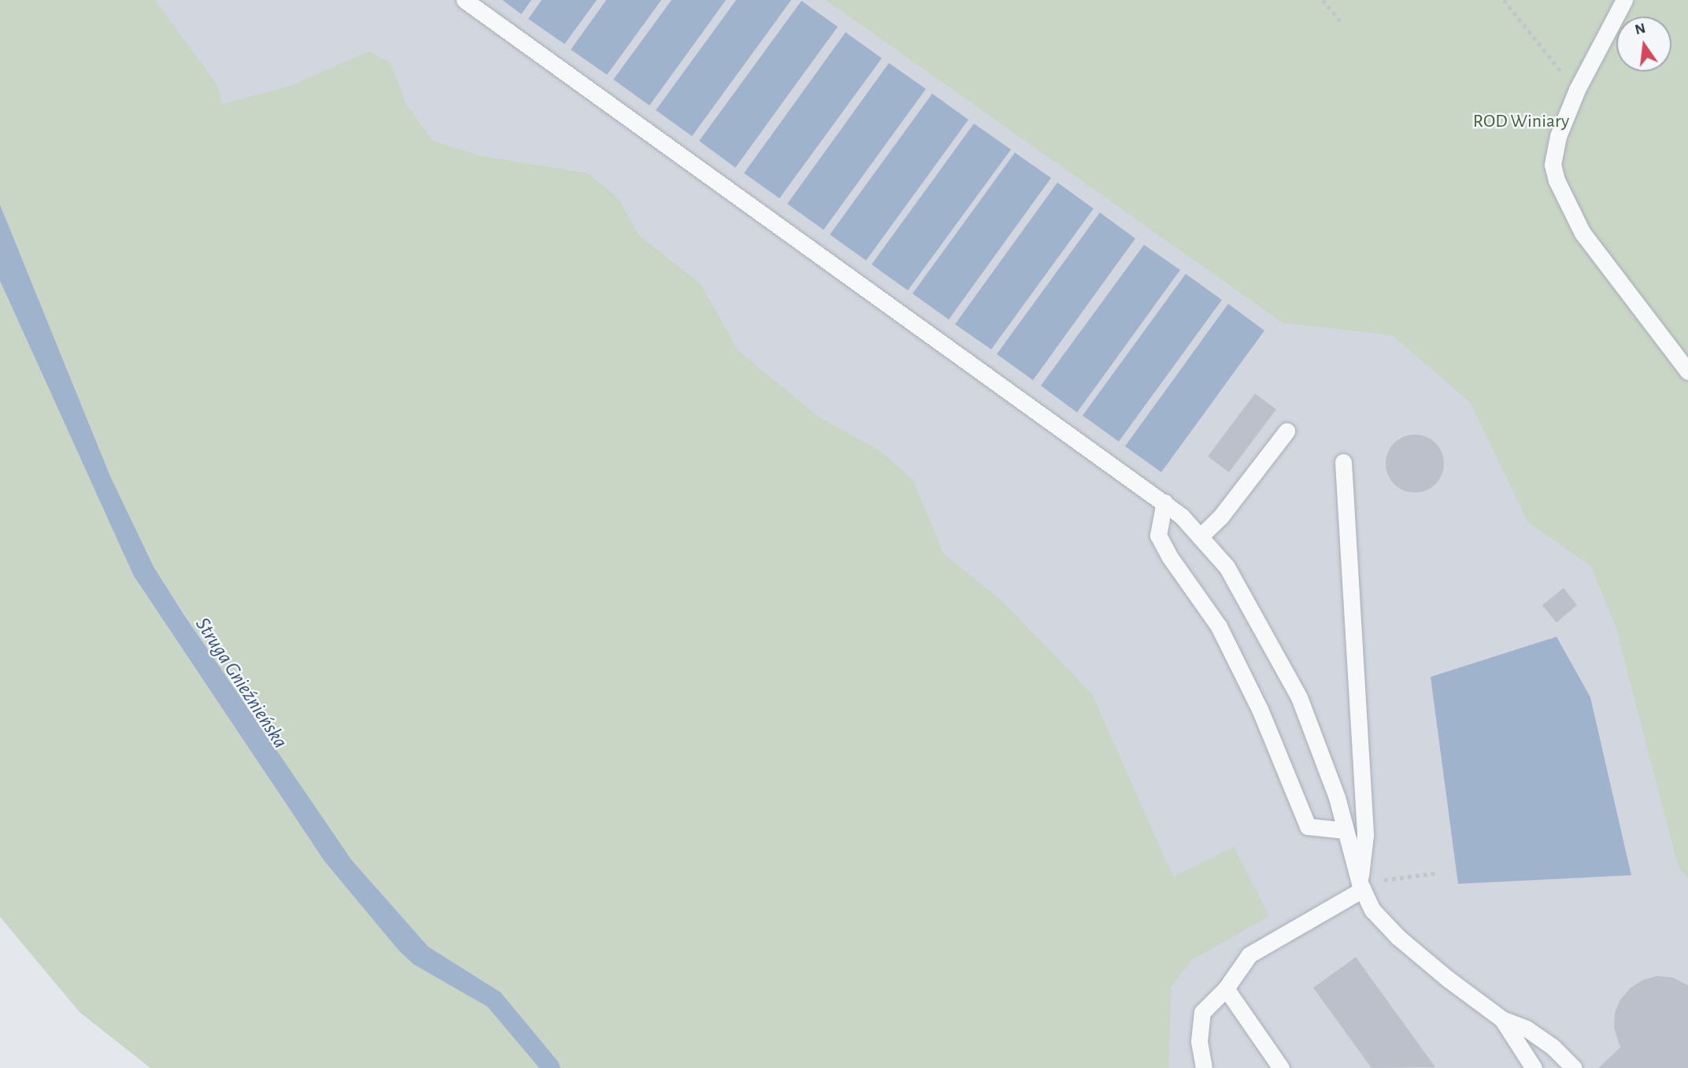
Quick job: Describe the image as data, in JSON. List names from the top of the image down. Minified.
{"water":["Struga Gnieźnieńska"],"parks":["ROD Winiary"],"north":"top"}
